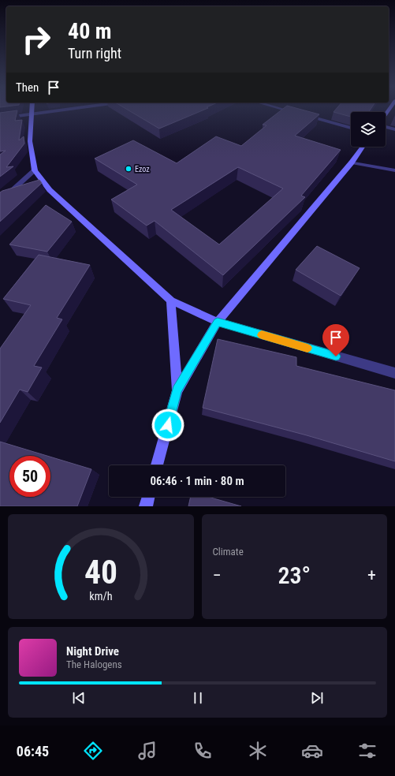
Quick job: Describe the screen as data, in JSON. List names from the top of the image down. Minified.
{"places":["Ezoz"],"page":{"turn":["40 m","Turn right"],"then":"Then","limit":"50","trip":"06:46 · 1 min · 80 m","tile":"Climate","heat":["−","23°","+"],"song":["Night Drive","The Halogens"],"tabs":"06:45","gauge":["40","km/h"]}}
